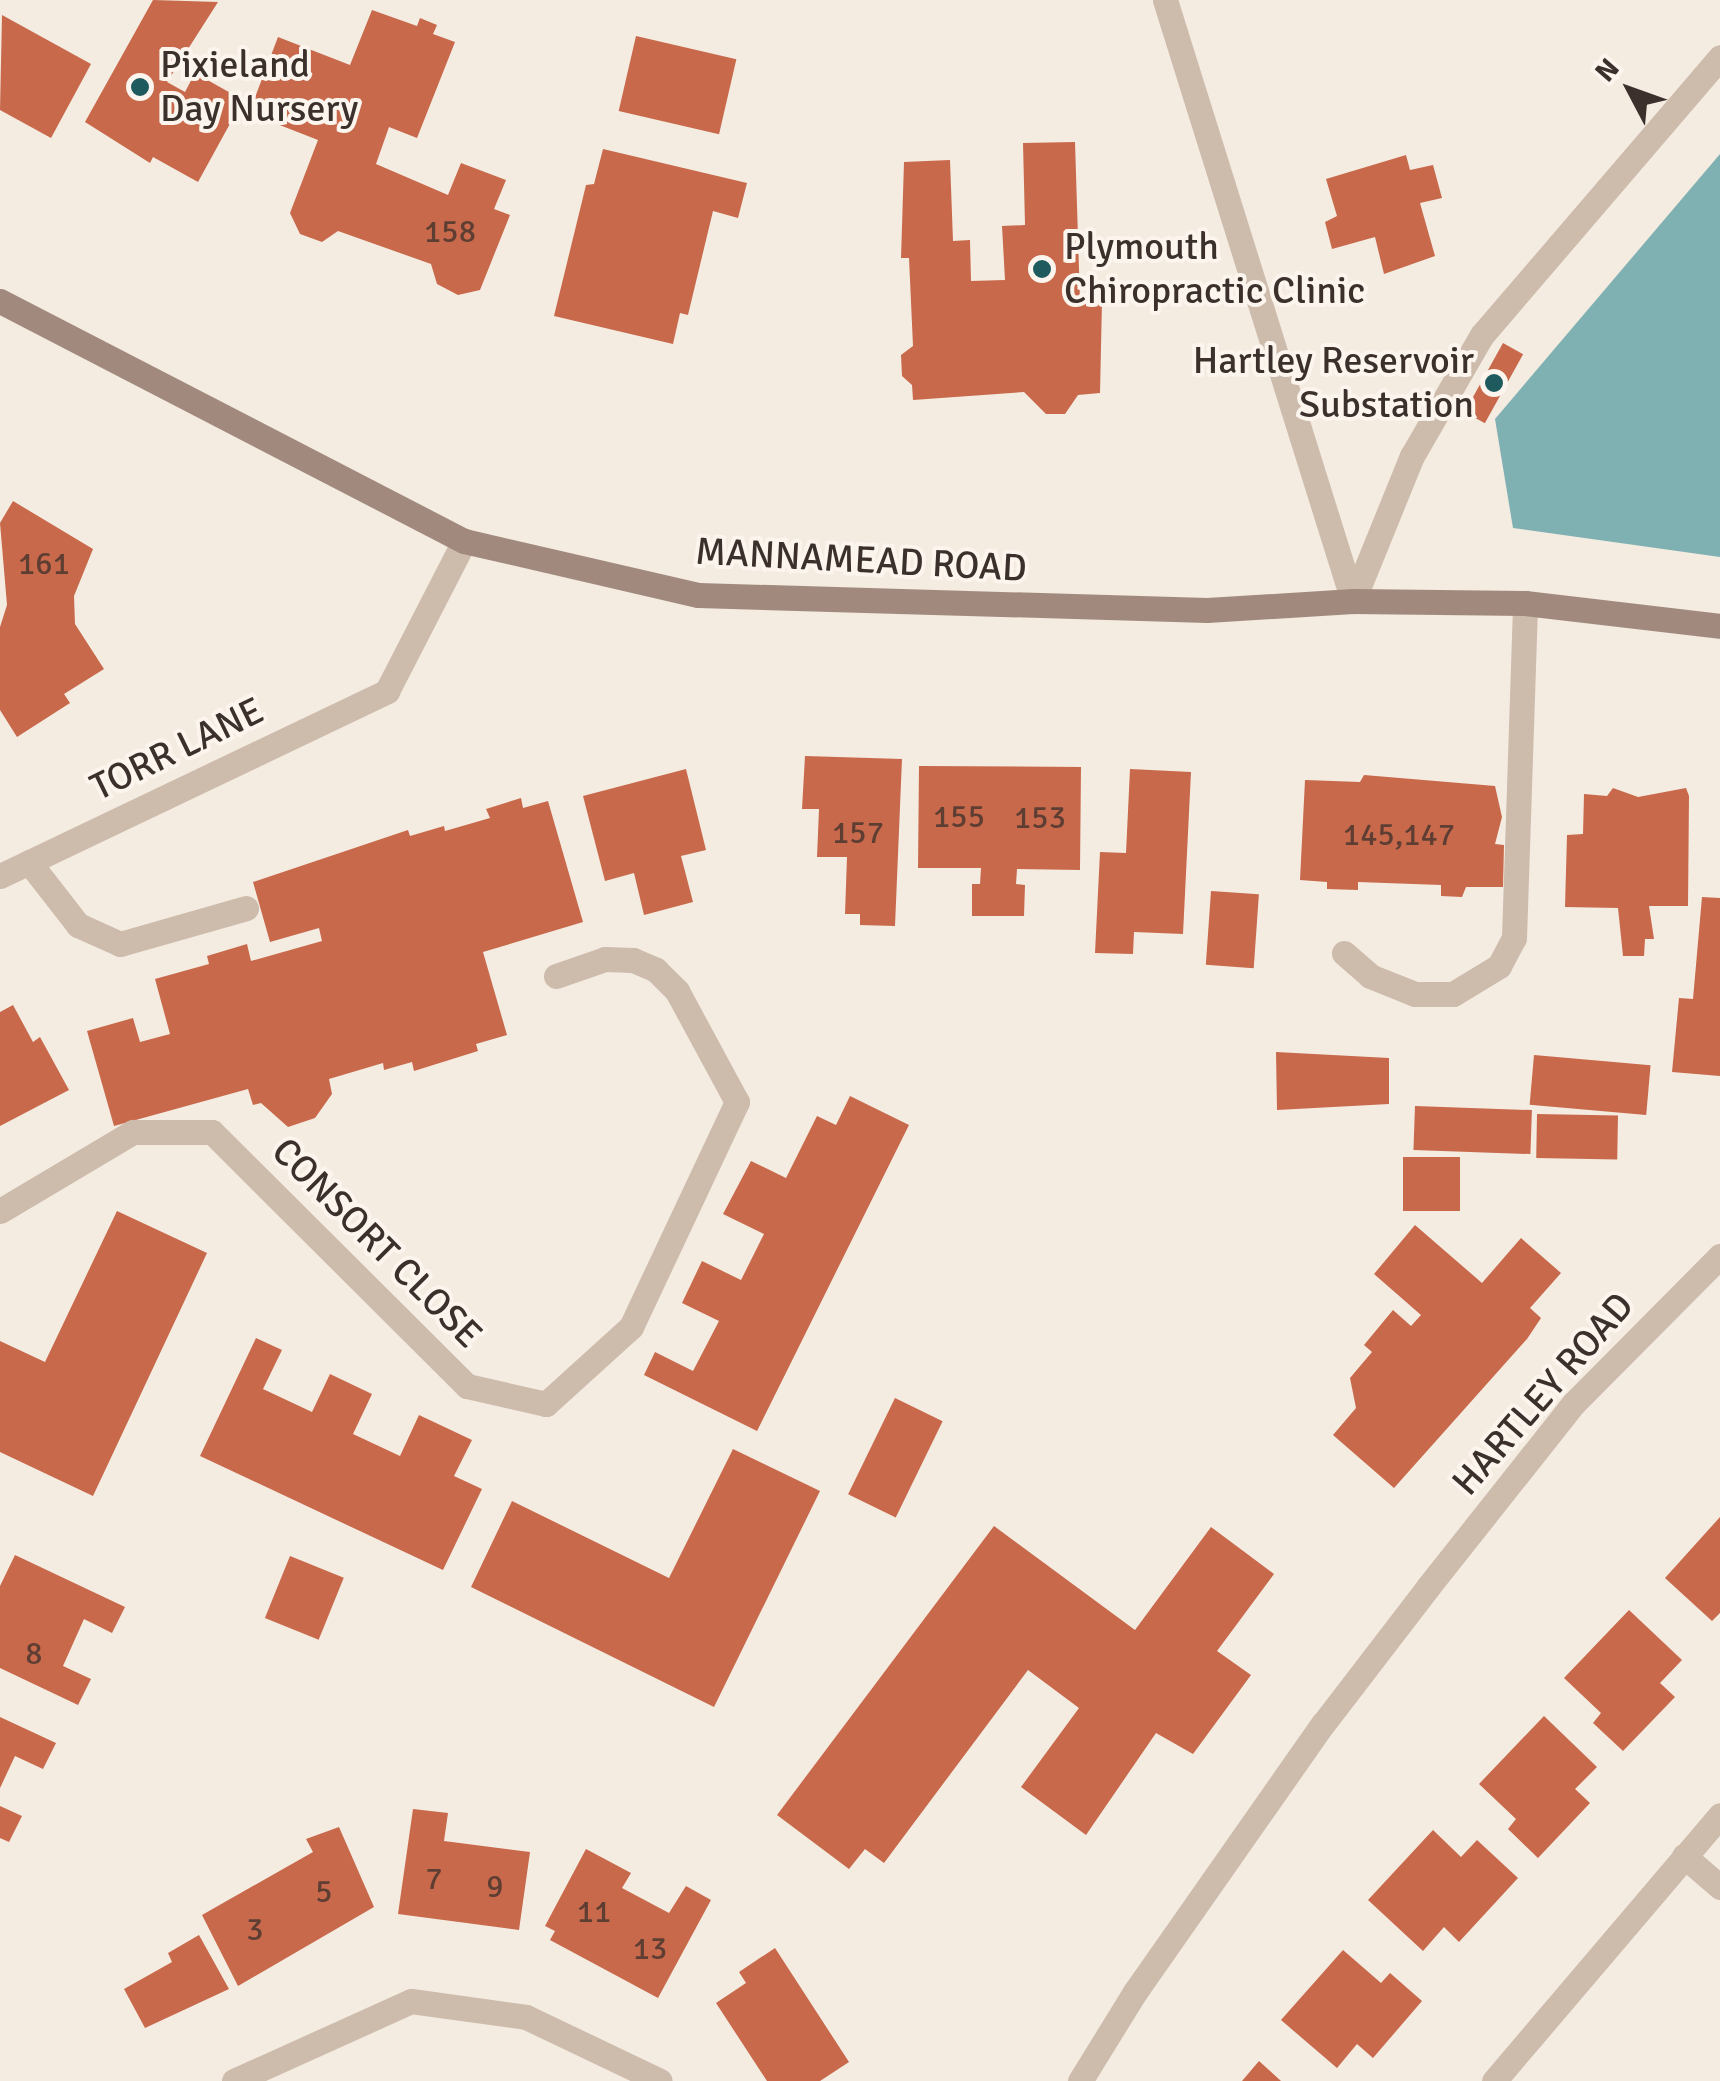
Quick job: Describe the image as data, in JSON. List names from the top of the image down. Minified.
{"streets":{"main road":["MANNAMEAD ROAD"],"street":["TORR LANE","CONSORT CLOSE","HARTLEY ROAD"]},"crossings":[["MANNAMEAD ROAD","TORR LANE"]],"places":["Pixieland Day Nursery","Plymouth Chiropractic Clinic","Hartley Reservoir Substation"],"house_numbers":["158","161","155","153","157","145,147","8","7","9","5","11","3","13"],"north":"top left"}
